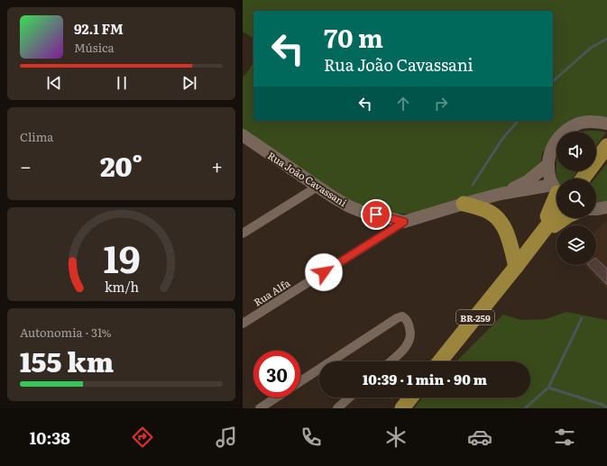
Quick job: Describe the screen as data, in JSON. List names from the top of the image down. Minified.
{"streets":{"highway":["BR-259"],"main road":["Rua João Cavassani"],"street":["Rua Alfa"]},"crossings":[["Rua João Cavassani","Rua Alfa"]],"page":{"turn":["70 m","Rua João Cavassani"],"song":["92.1 FM","Música"],"tile":["Clima",["Autonomia · 31%","155 km"]],"heat":["−","20°","+"],"limit":"30","trip":"10:39 · 1 min · 90 m","tabs":"10:38","gauge":["19","km/h"]}}
